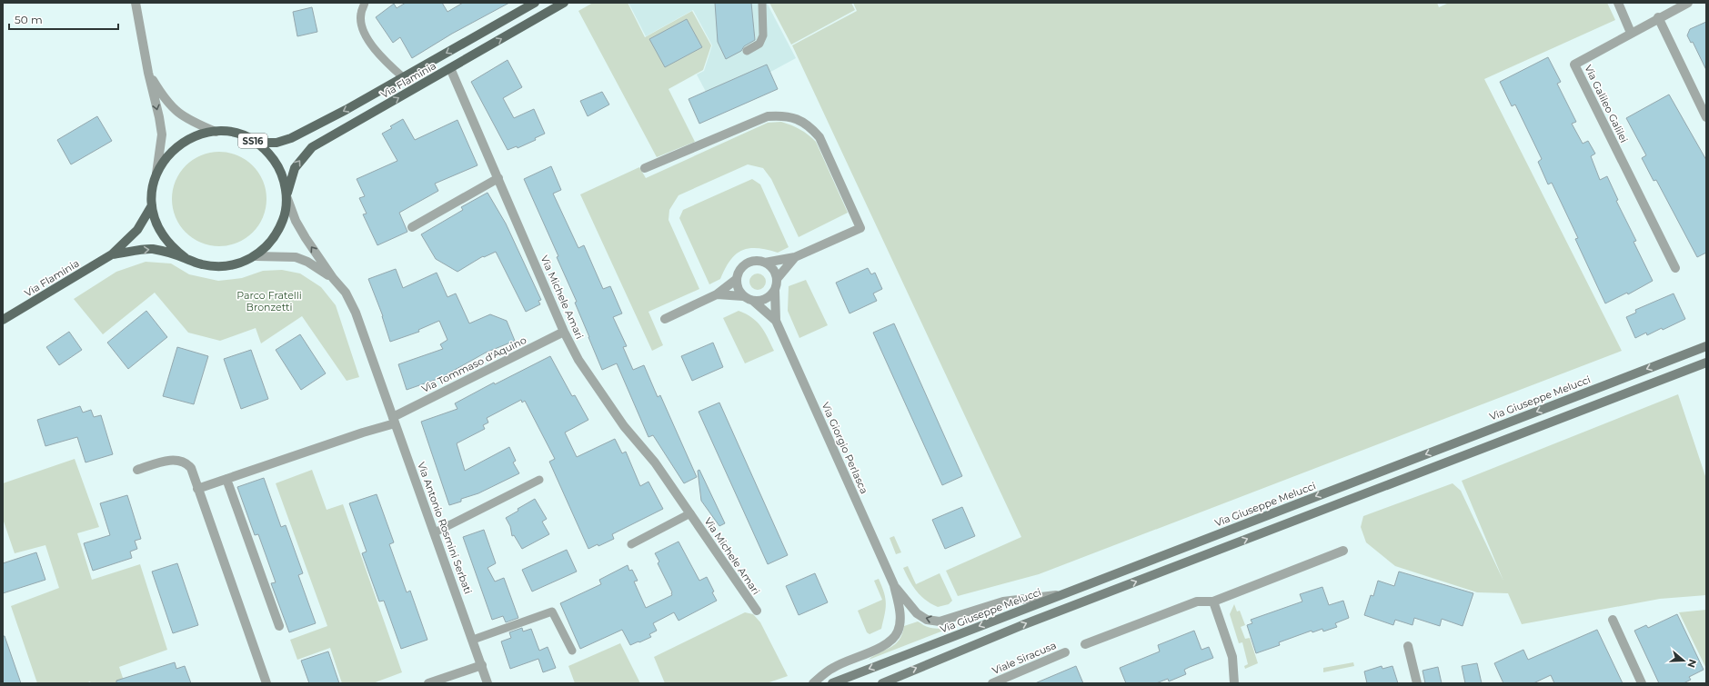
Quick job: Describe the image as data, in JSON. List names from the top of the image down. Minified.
{"streets":{"main road":["Via Flaminia","SS16","Via Giuseppe Melucci"],"street":["Via Galileo Galilei","Via Michele Amari","Via Tommaso d'Aquino","Via Giorgio Perlasca","Via Antonio Rosmini Serbati","Viale Siracusa"]},"crossings":[["Via Flaminia","SS16"],["Via Flaminia","Via Michele Amari"],["Via Flaminia","Via Antonio Rosmini Serbati"],["SS16","Via Antonio Rosmini Serbati"],["Via Michele Amari","Via Tommaso d'Aquino"],["Via Tommaso d'Aquino","Via Antonio Rosmini Serbati"],["Via Giuseppe Melucci","Via Giorgio Perlasca"]],"parks":["Parco Fratelli Bronzetti"],"scale_bar":"50 m","north":"right"}
